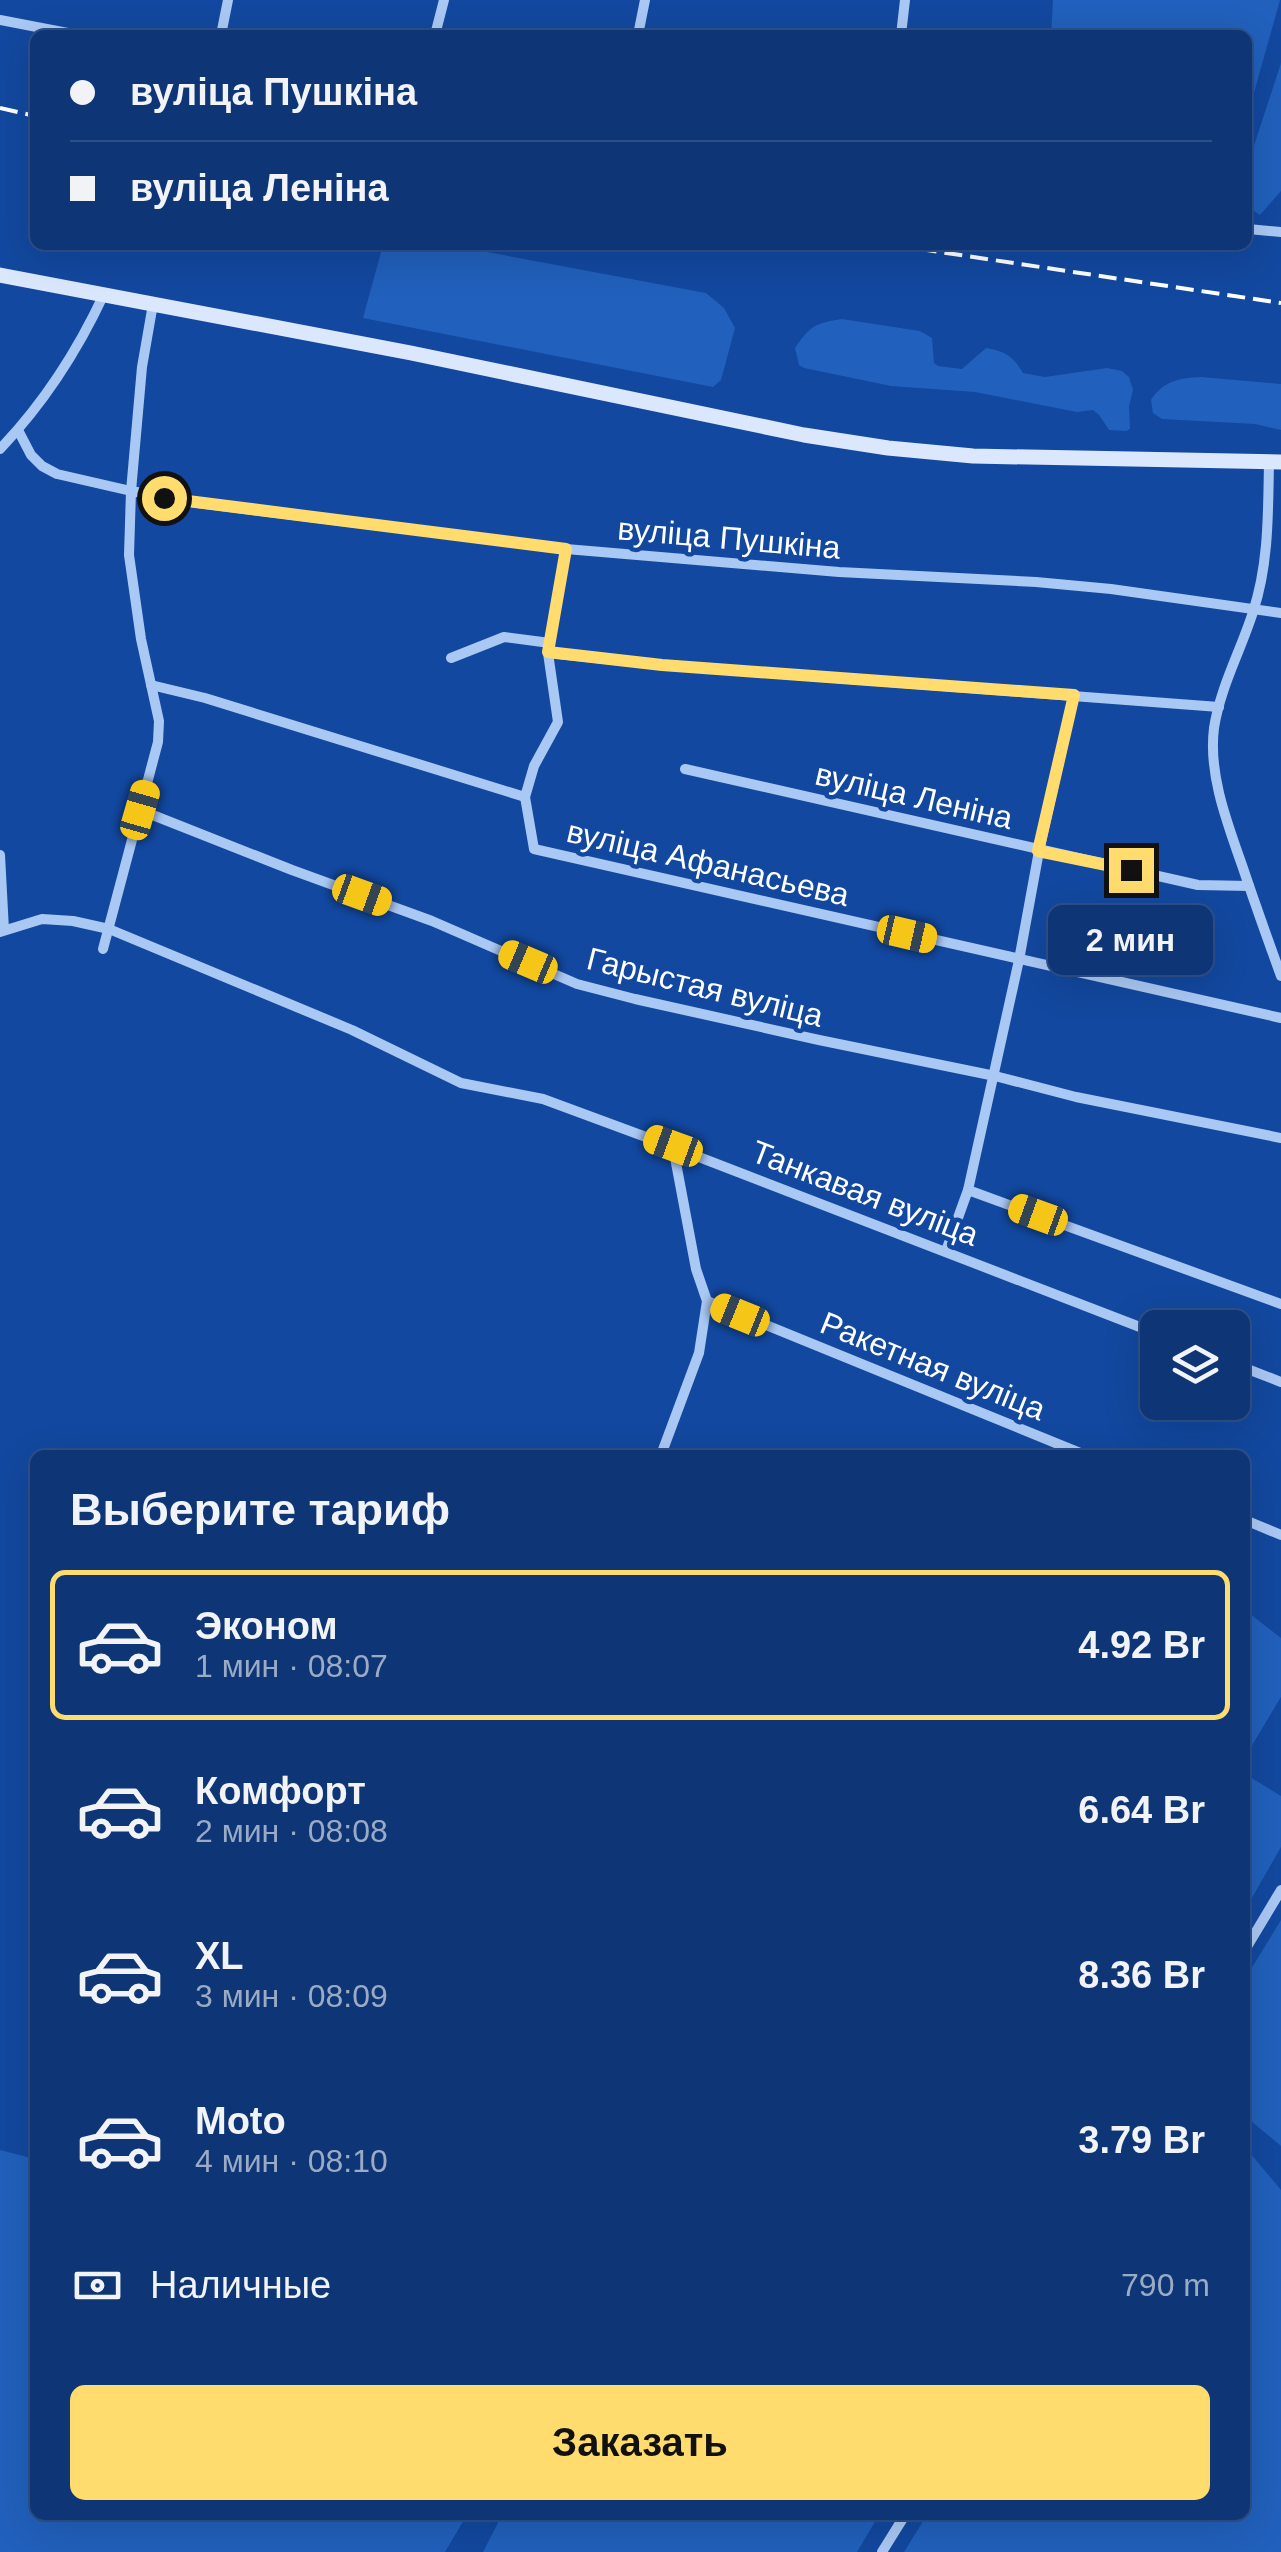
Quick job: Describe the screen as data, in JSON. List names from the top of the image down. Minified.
{"streets":{"street":["вуліца Пушкіна","вуліца Леніна","вуліца Афанасьева","Гарыстая вуліца","Танкавая вуліца","Ракетная вуліца"]},"page":{"banner":["вуліца Пушкіна","вуліца Леніна"],"bubble":"2 мин","heading":"Выберите тариф","list":[{"name":"Эконом","note":"1 мин · 08:07","value":"4.92 Br"},{"name":"Комфорт","note":"2 мин · 08:08","value":"6.64 Br"},{"name":"XL","note":"3 мин · 08:09","value":"8.36 Br"},{"name":"Moto","note":"4 мин · 08:10","value":"3.79 Br"}],"pay":["Наличные","790 m"],"buttons":"Заказать"}}
